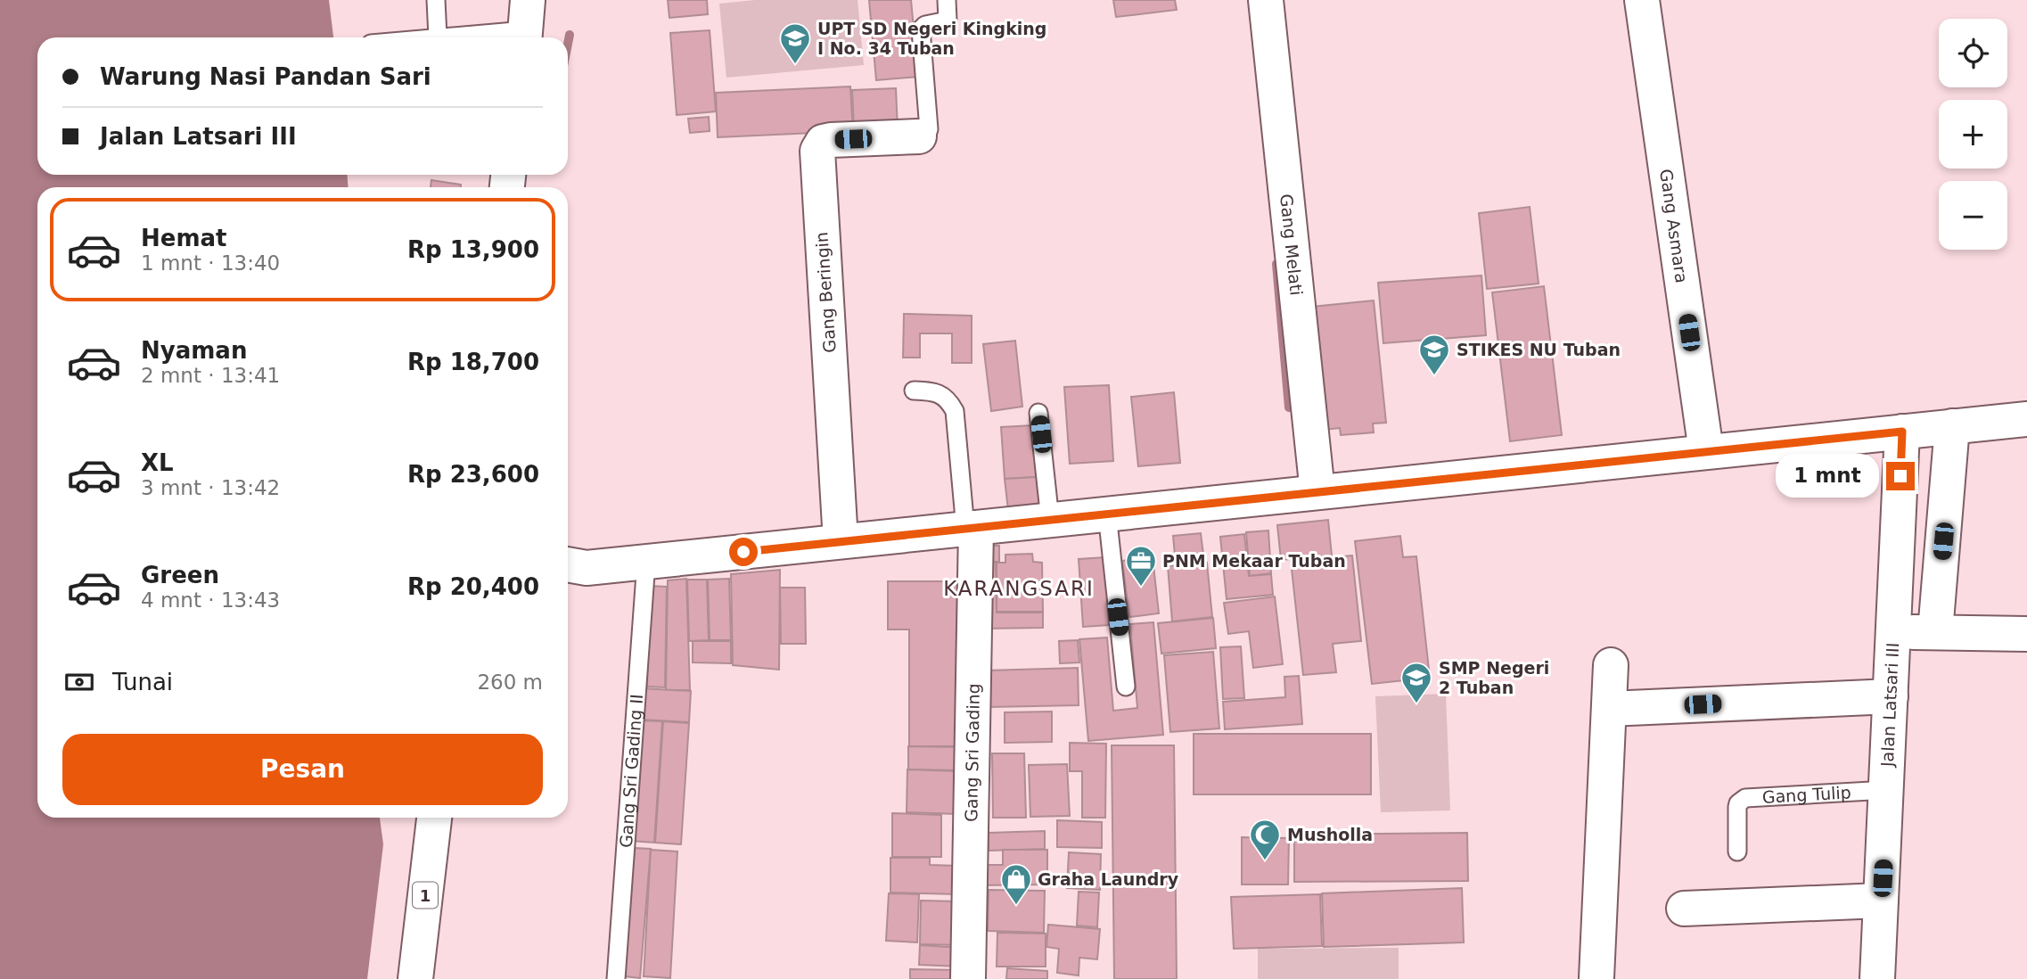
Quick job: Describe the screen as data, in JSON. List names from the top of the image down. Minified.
{"streets":{"main road":["Gang Asmara","Gang Melati","Gang Beringin","Jalan Latsari III","Gang Sri Gading","1"],"lane":["Gang Sri Gading II","Gang Tulip"]},"crossings":[["Jalan Latsari III","Gang Tulip"]],"districts":["KARANGSARI"],"places":{"school or university":["UPT SD Negeri Kingking I No. 34 Tuban","STIKES NU Tuban","SMP Negeri 2 Tuban"],"office":["PNM Mekaar Tuban"],"mosque":["Musholla"],"shop":["Graha Laundry"]},"page":{"map_buttons":["+","−"],"banner":["Warung Nasi Pandan Sari","Jalan Latsari III"],"list":[{"name":"Hemat","note":"1 mnt · 13:40","value":"Rp 13,900"},{"name":"Nyaman","note":"2 mnt · 13:41","value":"Rp 18,700"},{"name":"XL","note":"3 mnt · 13:42","value":"Rp 23,600"},{"name":"Green","note":"4 mnt · 13:43","value":"Rp 20,400"}],"bubble":"1 mnt","pay":["Tunai","260 m"],"buttons":"Pesan"}}
